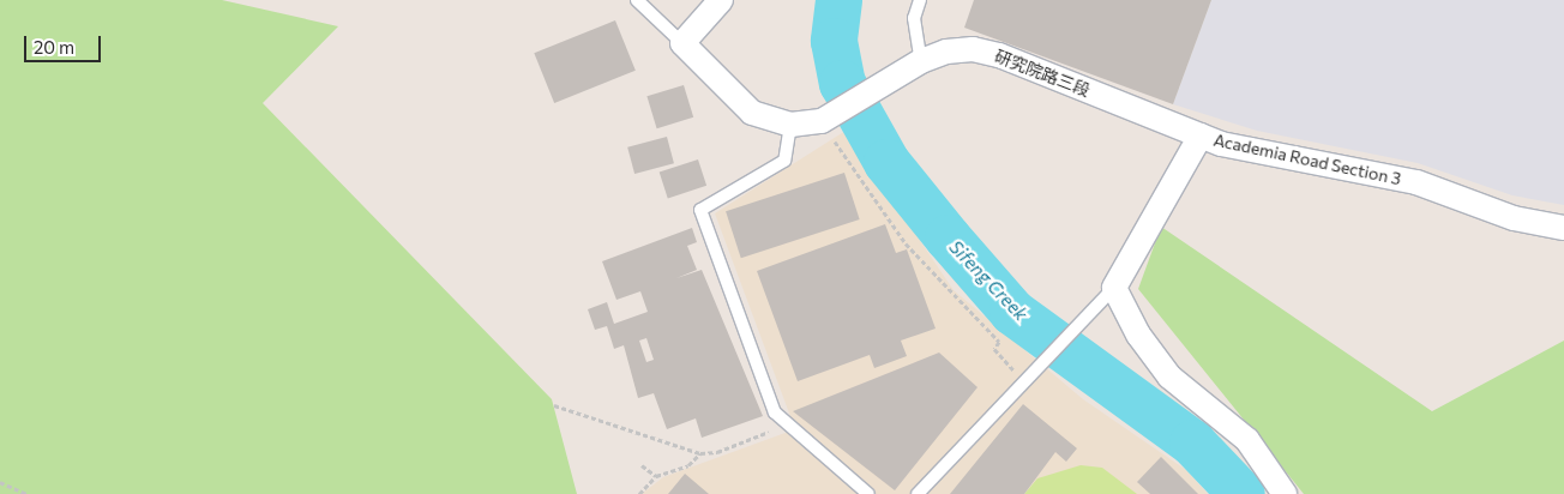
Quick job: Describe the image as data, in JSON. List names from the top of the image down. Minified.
{"streets":{"street":["研究院路三段","Academia Road Section 3"]},"crossings":[["研究院路三段","Academia Road Section 3"]],"water":["Sifeng Creek"],"scale_bar":"20 m"}
